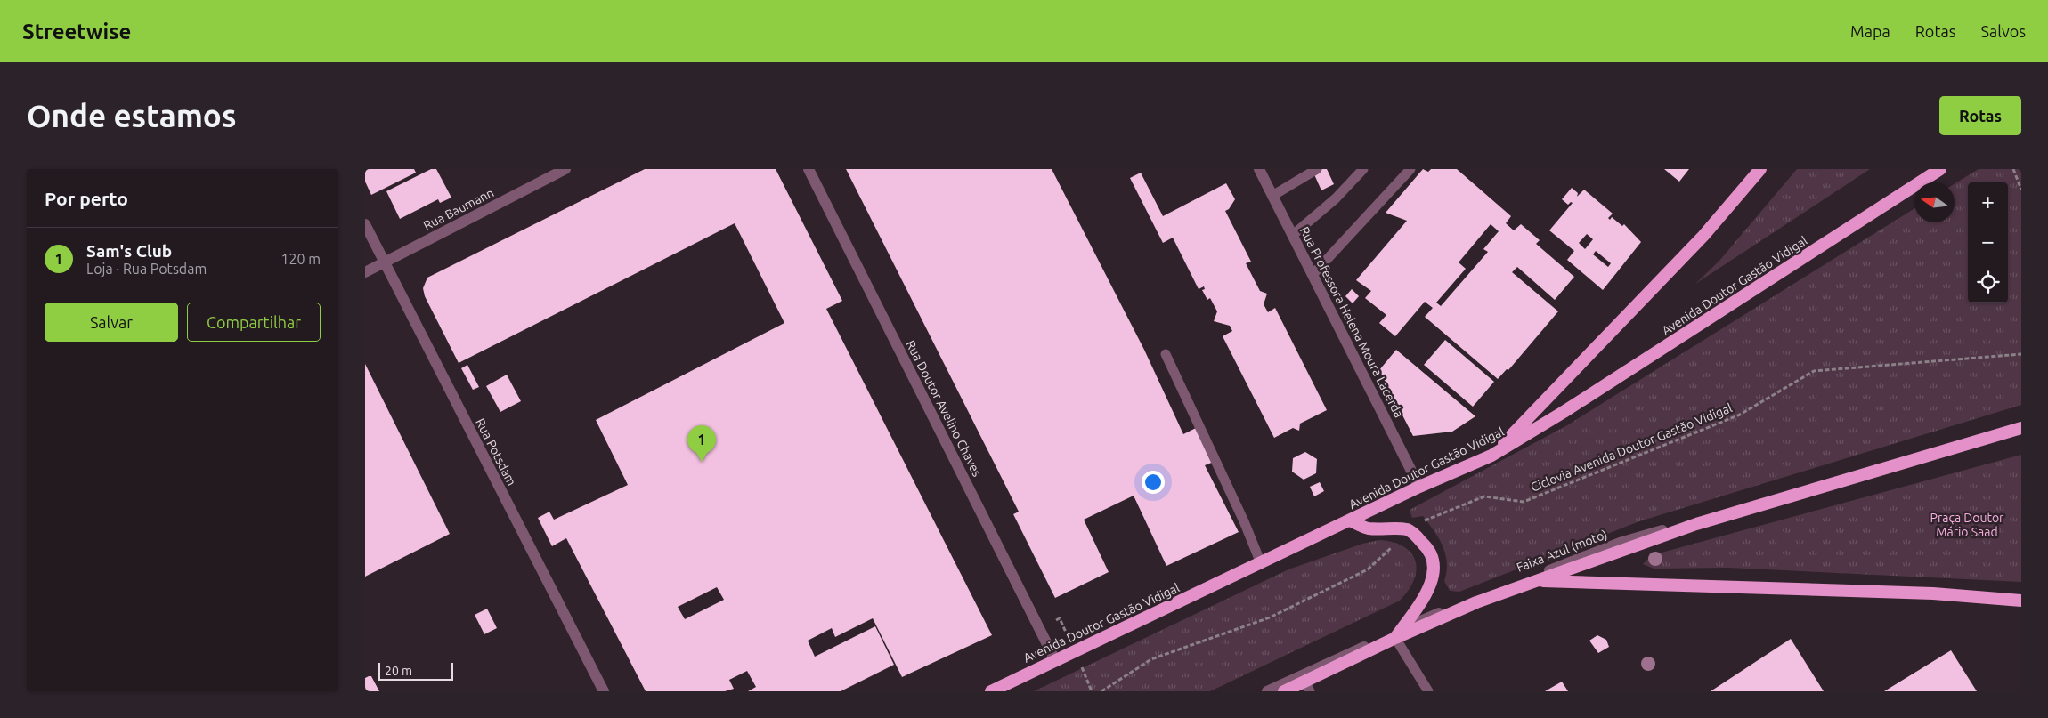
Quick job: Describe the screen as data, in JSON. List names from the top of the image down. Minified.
{"streets":{"highway":["Avenida Doutor Gastão Vidigal"],"street":["Rua Baumann","Rua Professora Helena Moura Lacerda","Rua Doutor Avelino Chaves","Rua Potsdam","Faixa Azul (moto)"],"path":["Ciclovia Avenida Doutor Gastão Vidigal"]},"crossings":[["Rua Baumann","Rua Potsdam"],["Avenida Doutor Gastão Vidigal","Rua Professora Helena Moura Lacerda"],["Avenida Doutor Gastão Vidigal","Rua Doutor Avelino Chaves"]],"parks":["Praça Doutor Mário Saad"],"scale_bar":"20 m","north":"left","page":{"header":"Streetwise","nav":["Mapa","Rotas","Salvos"],"buttons":["Rotas",["Salvar","Compartilhar"]],"title":"Onde estamos","heading":"Por perto","map_buttons":["+","−"],"list":[{"mark":"1","name":"Sam's Club","note":"Loja · Rua Potsdam","value":"120 m"}],"pins":"1","scale":"20 m"}}
